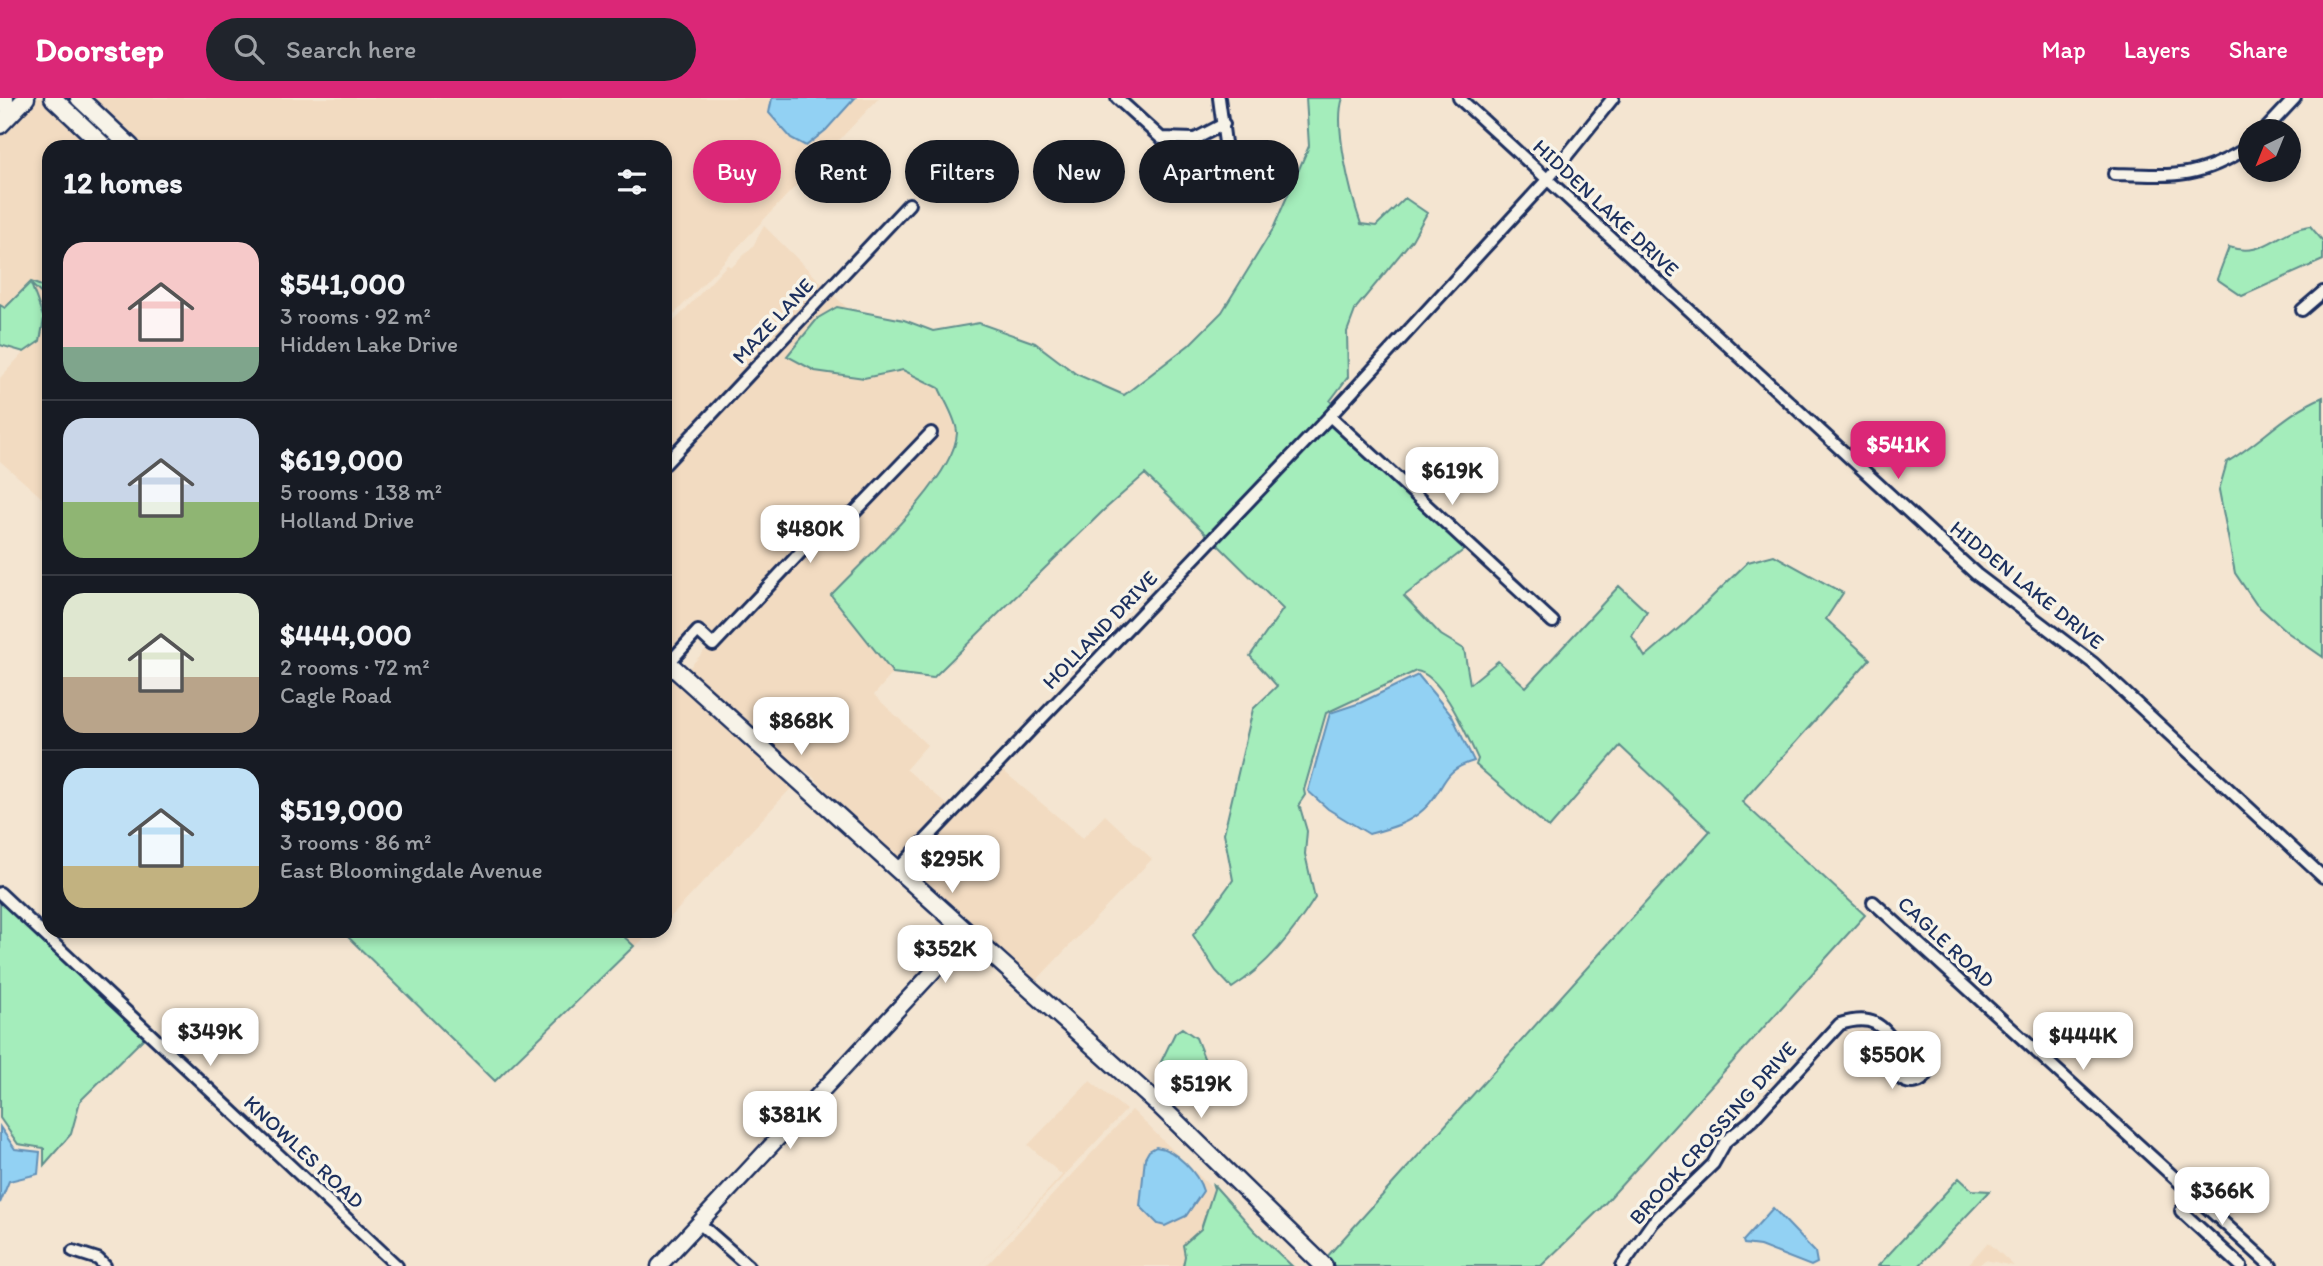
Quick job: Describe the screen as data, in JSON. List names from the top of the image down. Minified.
{"streets":{"street":["HIDDEN LAKE DRIVE","MAZE LANE","HOLLAND DRIVE","CAGLE ROAD","BROOK CROSSING DRIVE","KNOWLES ROAD"]},"crossings":[["HIDDEN LAKE DRIVE","HOLLAND DRIVE"]],"north":"bottom left","page":{"header":"Doorstep","search":"Search here","nav":["Map","Layers","Share"],"chip":["Buy","Rent","Filters","New","Apartment"],"heading":"12 homes","list":[{"name":"$541,000","note":"3 rooms · 92 m² · Hidden Lake Drive"},{"name":"$619,000","note":"5 rooms · 138 m² · Holland Drive"},{"name":"$444,000","note":"2 rooms · 72 m² · Cagle Road"},{"name":"$519,000","note":"3 rooms · 86 m² · East Bloomingdale Avenue"}],"price":["$541K","$619K","$480K","$868K","$295K","$352K","$349K","$444K","$550K","$519K","$381K","$366K"]}}
